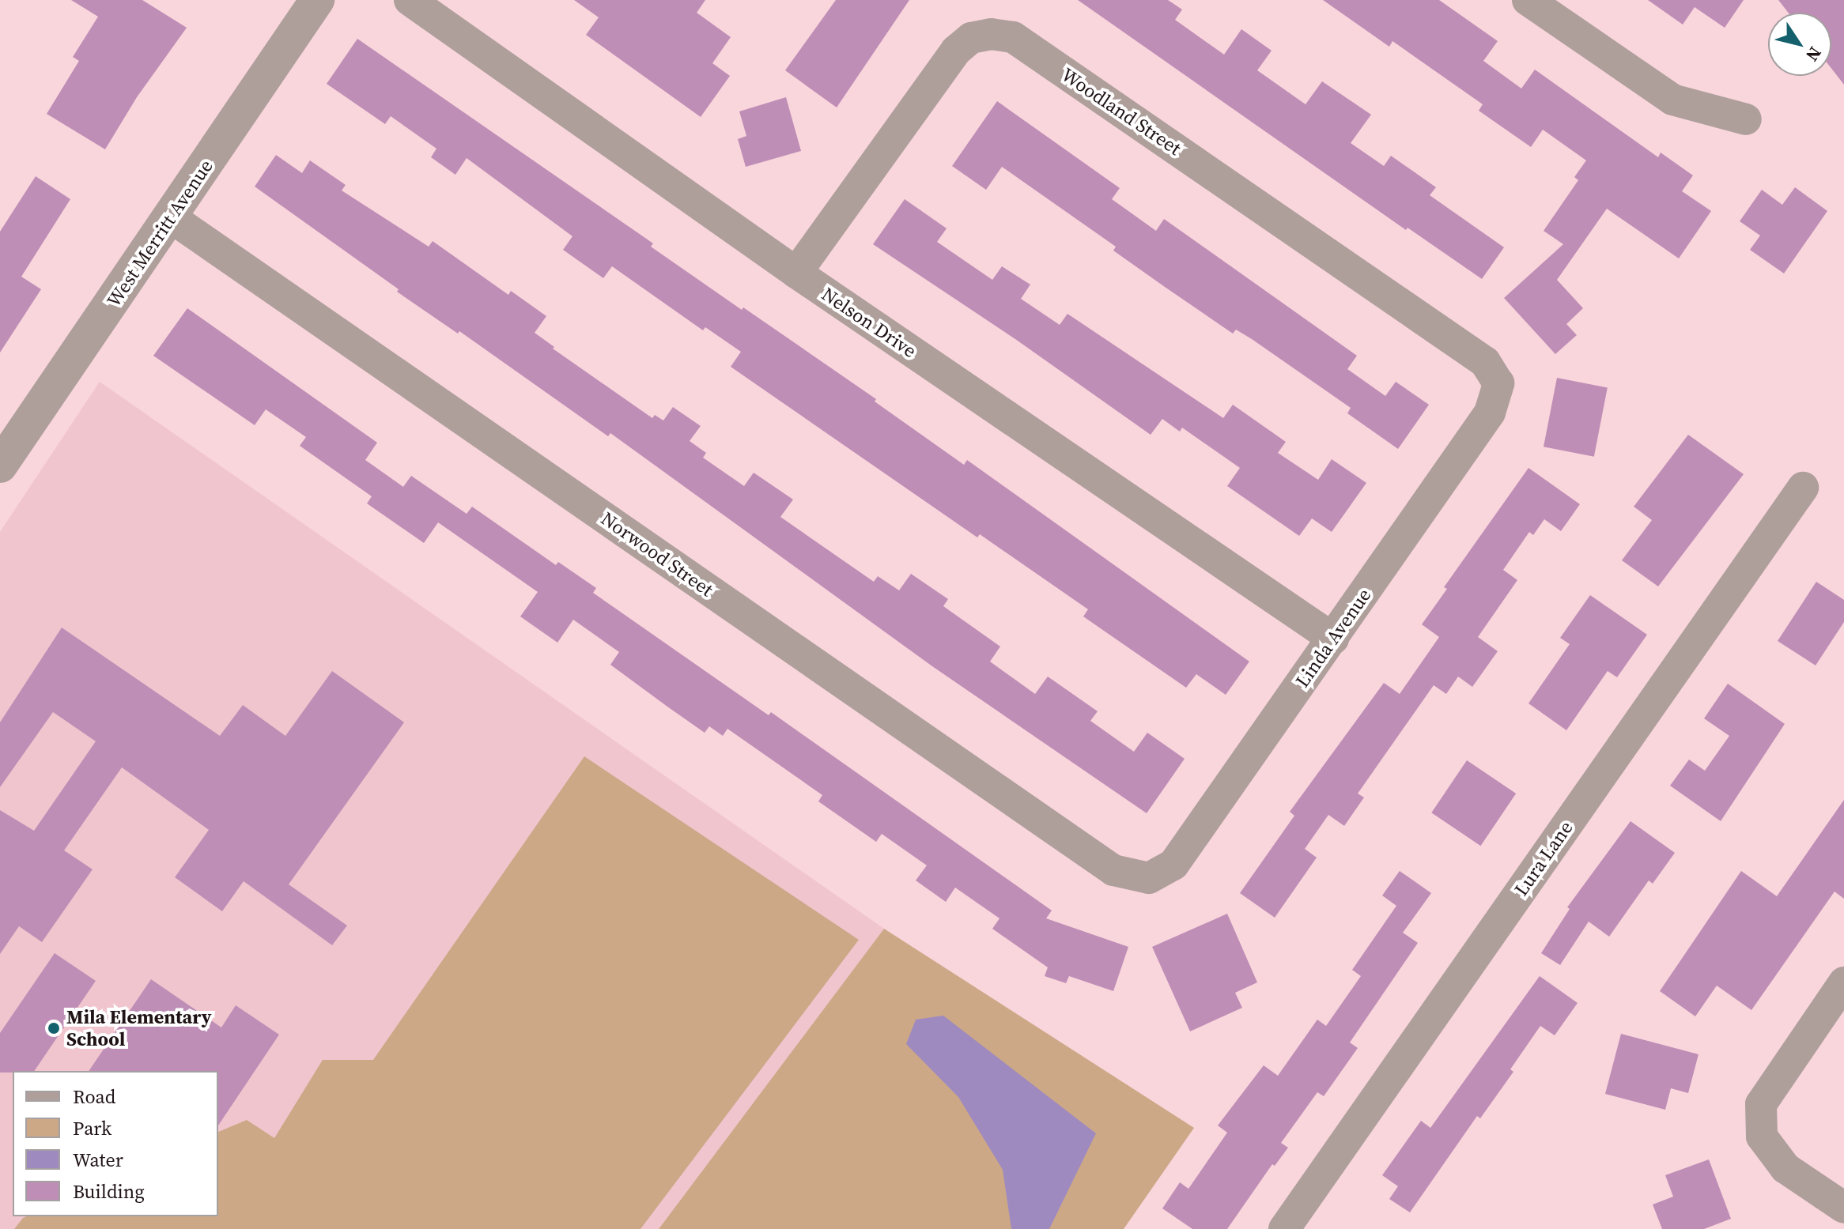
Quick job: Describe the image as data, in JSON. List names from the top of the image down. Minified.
{"streets":{"street":["Woodland Street","West Merritt Avenue","Nelson Drive","Norwood Street","Linda Avenue","Lura Lane"]},"crossings":[["Woodland Street","Nelson Drive"],["Woodland Street","Linda Avenue"],["West Merritt Avenue","Norwood Street"],["Nelson Drive","Linda Avenue"],["Norwood Street","Linda Avenue"]],"places":["Mila Elementary School"],"legend":["Road","Park","Water","Building"],"north":"bottom right"}
